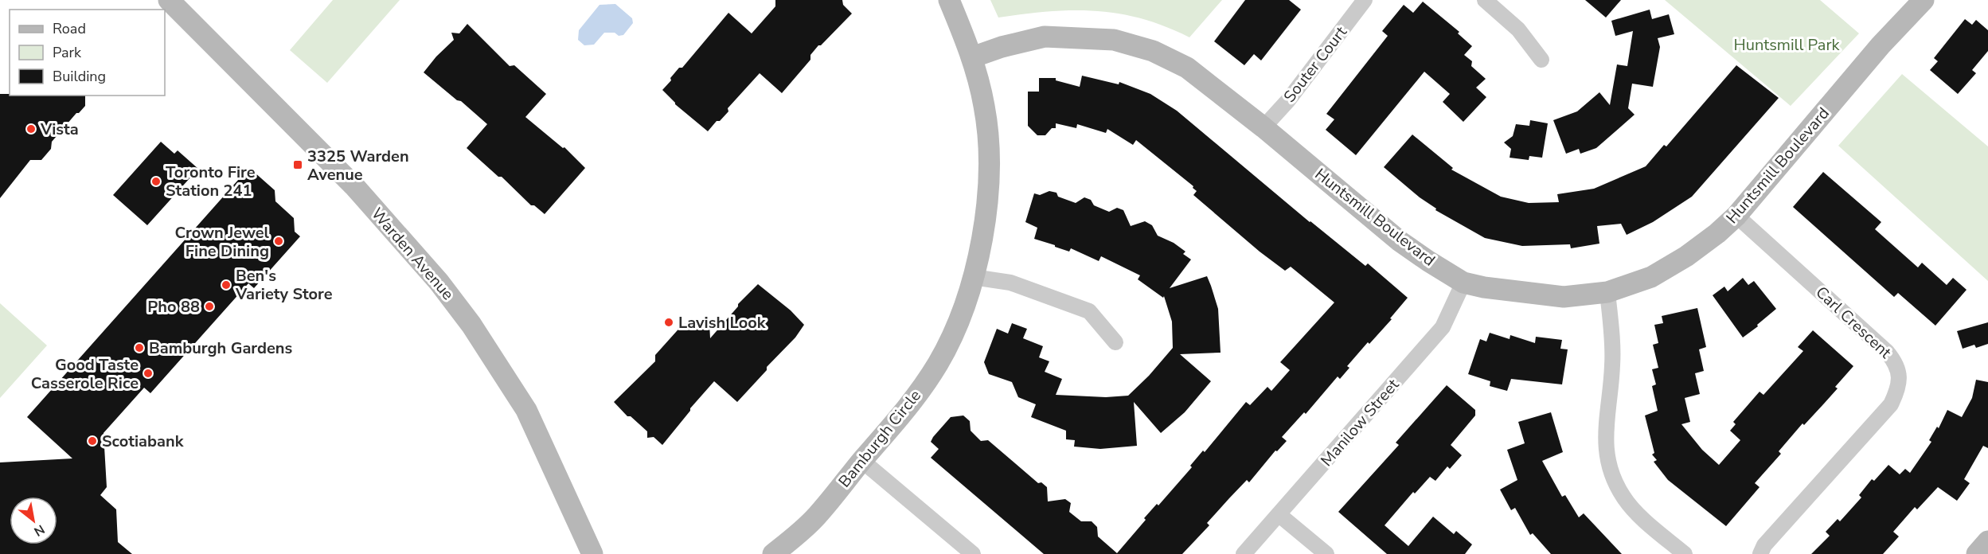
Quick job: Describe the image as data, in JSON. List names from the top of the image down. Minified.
{"streets":{"street":["Souter Court","Huntsmill Boulevard","Warden Avenue","Carl Crescent","Manilow Street","Bamburgh Circle"]},"crossings":[["Souter Court","Huntsmill Boulevard"],["Huntsmill Boulevard","Carl Crescent"],["Huntsmill Boulevard","Manilow Street"],["Huntsmill Boulevard","Bamburgh Circle"]],"parks":["Huntsmill Park"],"places":{"other":["Vista","Toronto Fire Station 241","Crown Jewel Fine Dining","Ben's Variety Store","Pho 88","Lavish Look","Bamburgh Gardens","Good Taste Casserole Rice","Scotiabank"],"transit":["3325 Warden Avenue"]},"legend":["Road","Park","Building"],"north":"bottom right"}
